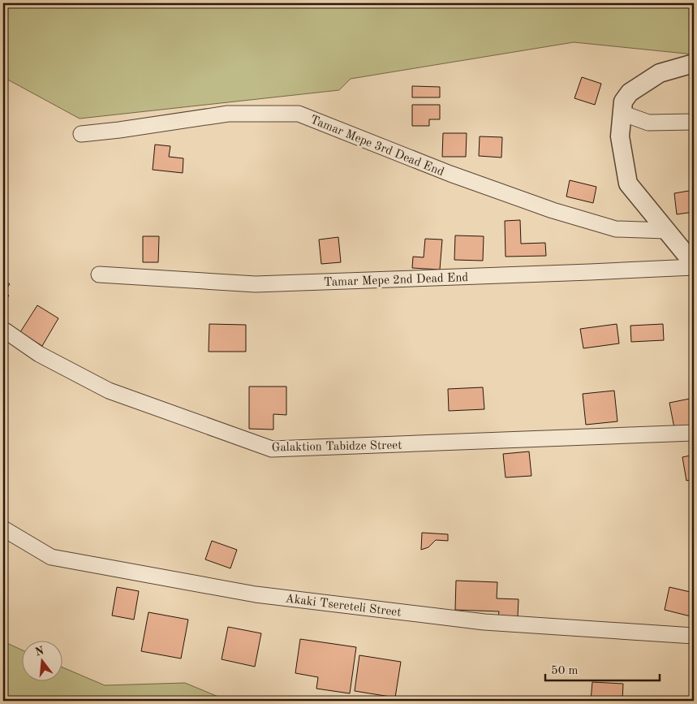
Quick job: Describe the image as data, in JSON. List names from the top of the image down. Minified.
{"streets":{"street":["Tamar Mepe 3rd Dead End","Tamar Mepe 2nd Dead End","Galaktion Tabidze Street","Akaki Tsereteli Street"]},"scale_bar":"50 m","north":"top"}
